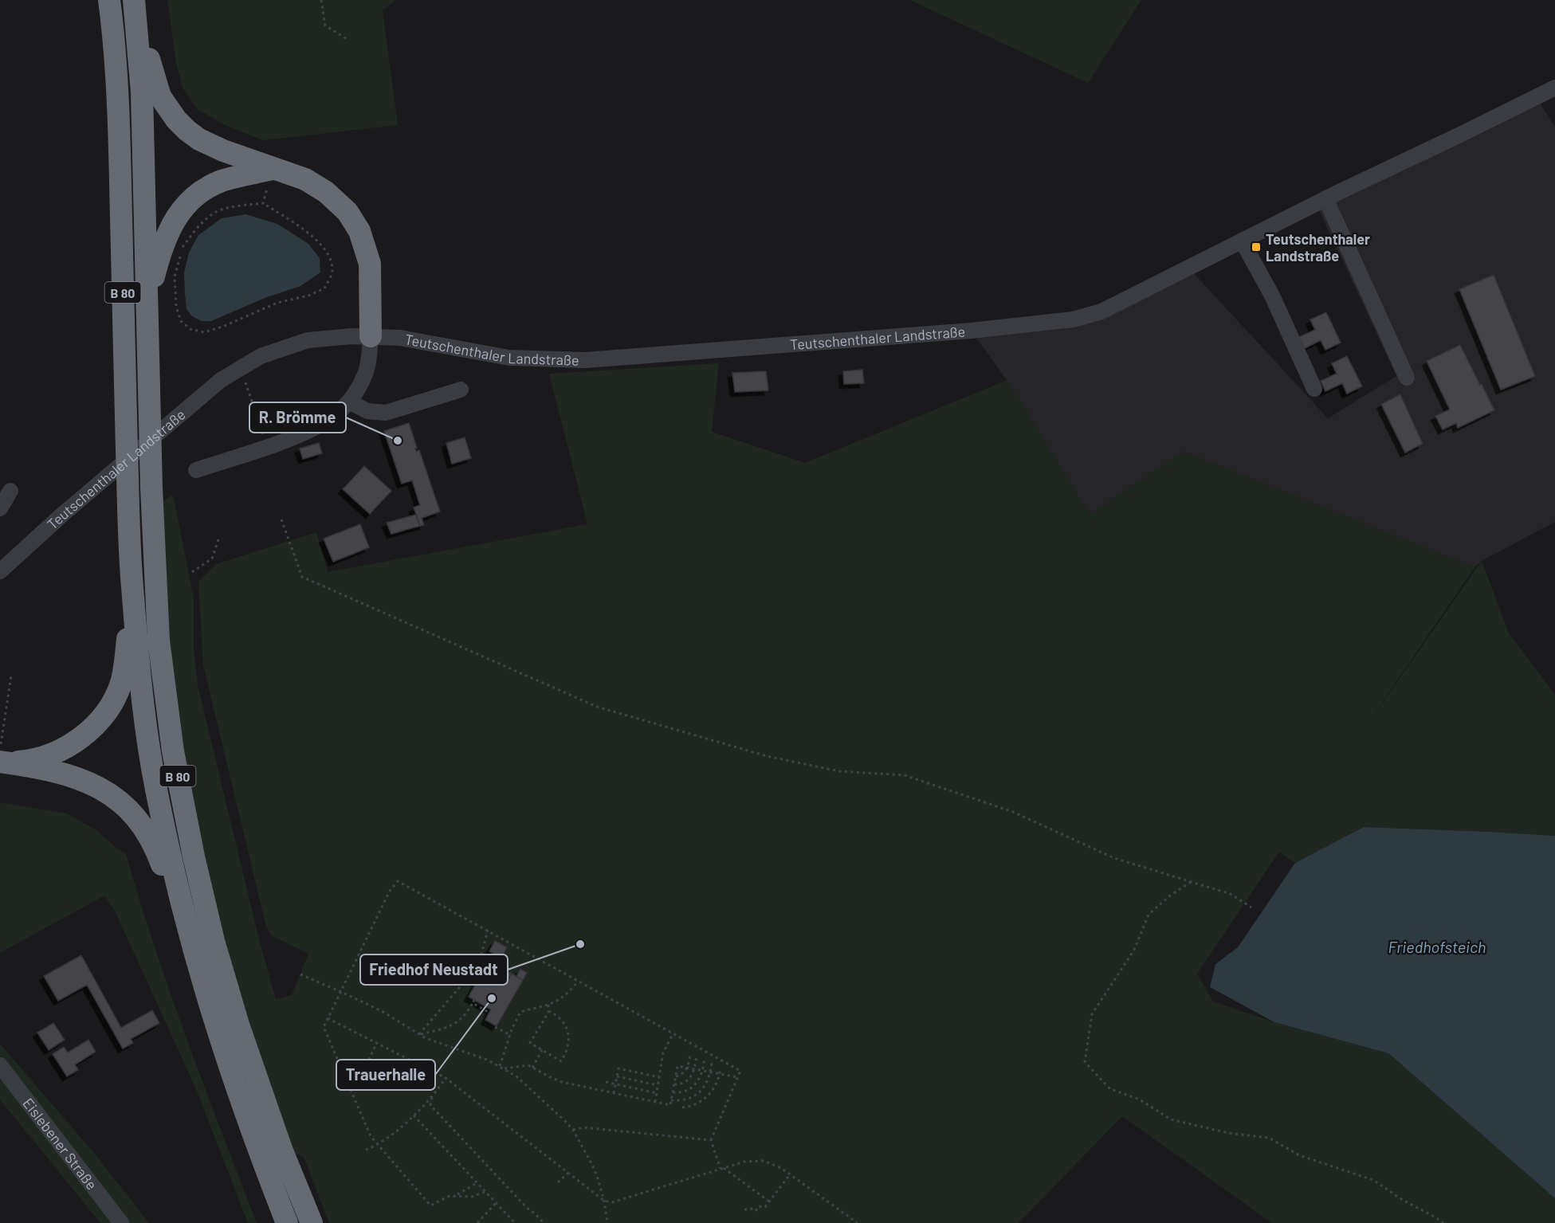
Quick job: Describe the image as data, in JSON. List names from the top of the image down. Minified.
{"streets":{"highway":["B 80"],"street":["Teutschenthaler Landstraße","Eislebener Straße"]},"water":["Friedhofsteich"],"places":{"transit":["Teutschenthaler Landstraße"],"other":["R. Brömme","Friedhof Neustadt","Trauerhalle"]}}
